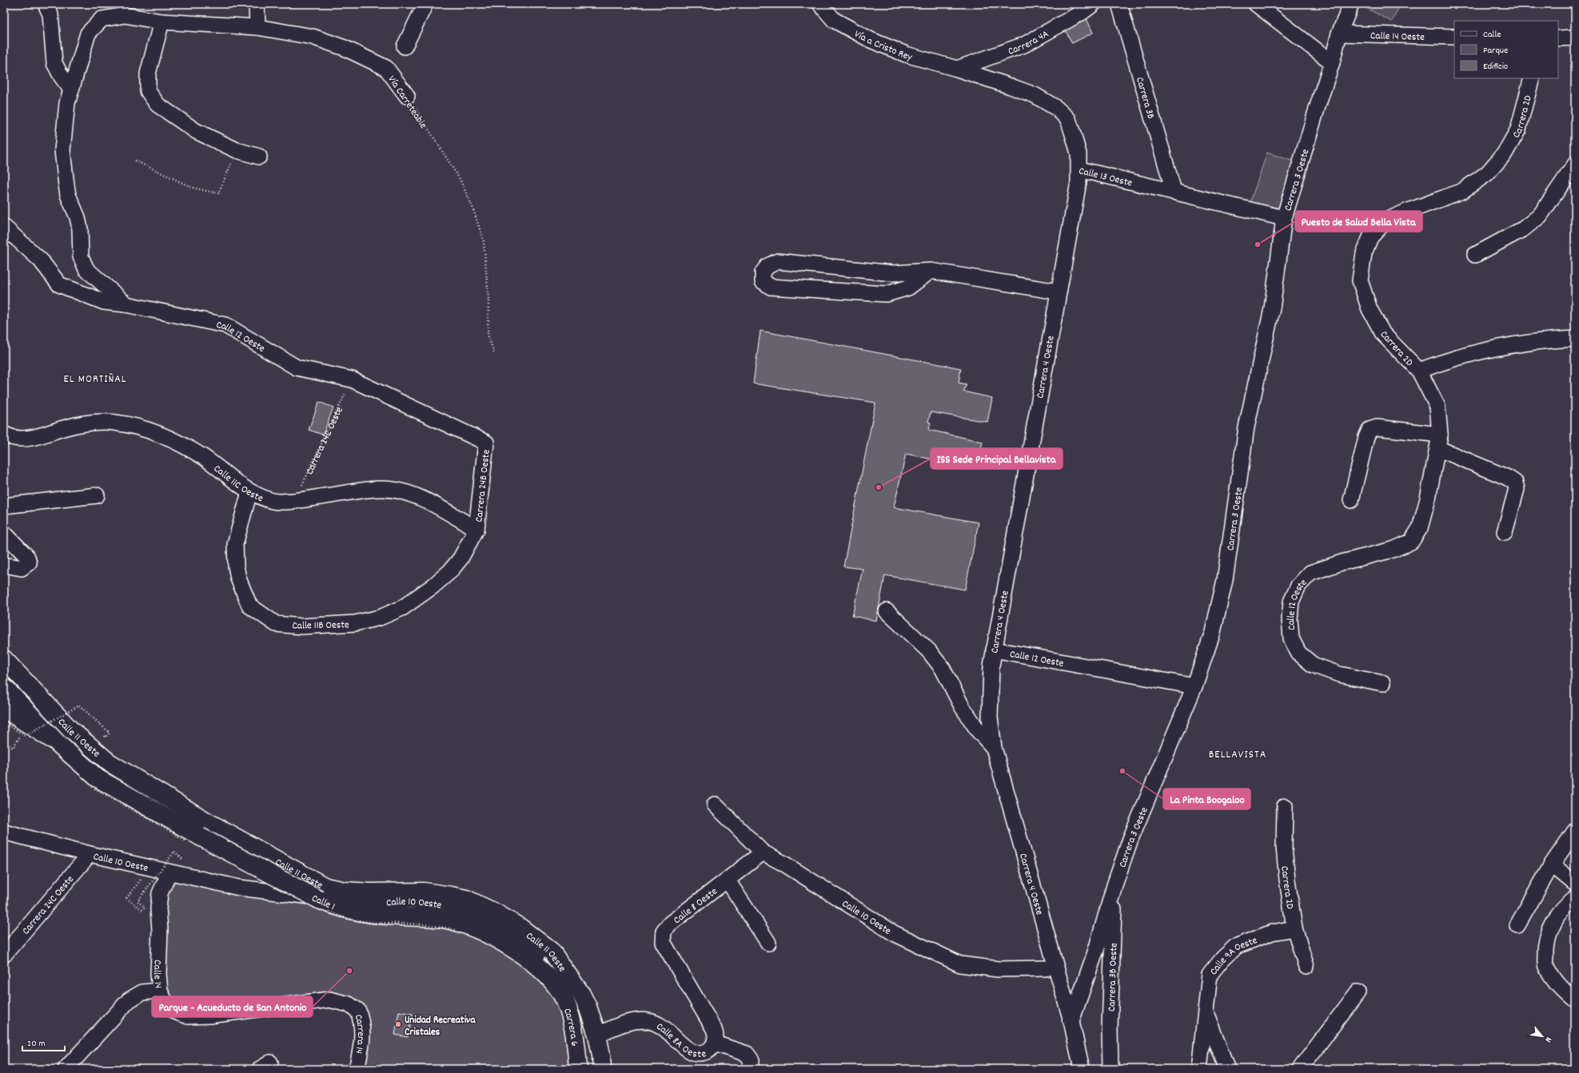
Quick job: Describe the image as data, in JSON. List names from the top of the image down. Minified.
{"streets":{"main road":["Calle 11 Oeste","Calle 1","Carrera 6"],"street":["Calle 14 Oeste","Carrera 4A","Vía a Cristo Rey","Carrera 3B","Vía Carreteable","Carrera 2D","Calle 13 Oeste","Carrera 3 Oeste","Calle 12 Oeste","Carrera 4 Oeste","Carrera 24C Oeste","Calle 11C Oeste","Carrera 24B Oeste","Calle 11B Oeste","Calle 10 Oeste","Calle 8 Oeste","Calle 9A Oeste","Calle 14","Carrera 3B Oeste","Carrera 14","Calle 8A Oeste"]},"crossings":[["Calle 14 Oeste","Carrera 3 Oeste"],["Carrera 4A","Vía a Cristo Rey"],["Carrera 4A","Calle 13 Oeste"],["Vía a Cristo Rey","Calle 13 Oeste"],["Carrera 3B","Calle 13 Oeste"],["Vía Carreteable","Calle 12 Oeste"],["Carrera 2D","Calle 12 Oeste"],["Carrera 2D","Calle 9A Oeste"],["Calle 13 Oeste","Carrera 3 Oeste"],["Calle 13 Oeste","Carrera 4 Oeste"],["Carrera 3 Oeste","Calle 12 Oeste"],["Carrera 3 Oeste","Carrera 4 Oeste"],["Carrera 3 Oeste","Carrera 3B Oeste"],["Calle 12 Oeste","Carrera 4 Oeste"],["Calle 12 Oeste","Carrera 24C Oeste"],["Calle 12 Oeste","Carrera 24B Oeste"],["Carrera 24C Oeste","Calle 11C Oeste"],["Carrera 24C Oeste","Calle 10 Oeste"],["Calle 11C Oeste","Carrera 24B Oeste"],["Calle 11C Oeste","Calle 11B Oeste"],["Carrera 24B Oeste","Calle 11B Oeste"],["Calle 11 Oeste","Calle 10 Oeste"],["Calle 11 Oeste","Calle 1"],["Calle 11 Oeste","Calle 8A Oeste"],["Calle 10 Oeste","Calle 1"],["Calle 10 Oeste","Calle 8 Oeste"],["Calle 10 Oeste","Calle 14"],["Calle 10 Oeste","Carrera 6"],["Calle 1","Carrera 6"],["Calle 8 Oeste","Calle 8A Oeste"],["Calle 14","Carrera 14"]],"districts":["EL MORTIÑAL","BELLAVISTA"],"places":["Puesto de Salud Bella Vista","ISS Sede Principal Bellavista","La Pinta Boogaloo","Parque - Acueducto de San Antonio","Unidad Recreativa Cristales"],"legend":["Calle","Parque","Edificio"],"scale_bar":"20 m","north":"bottom right"}
